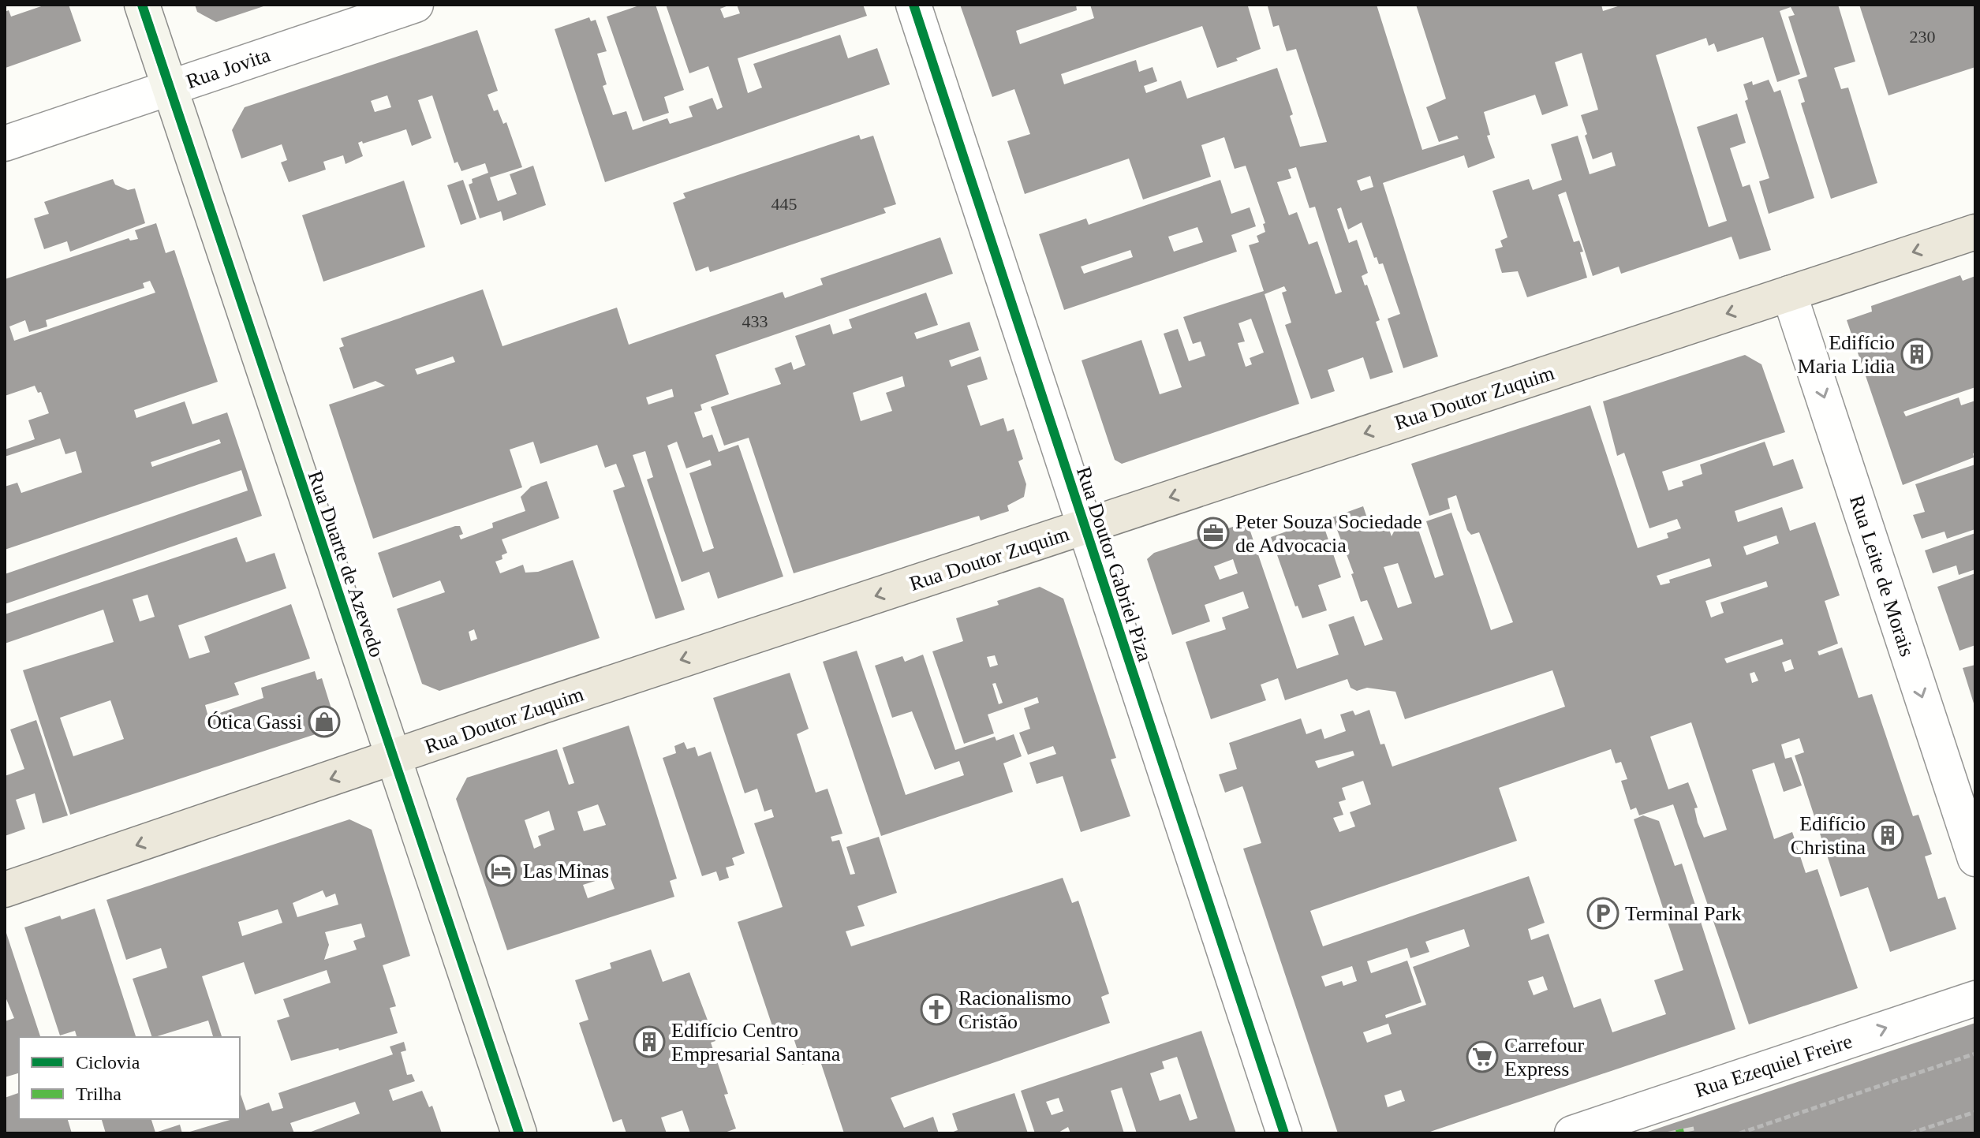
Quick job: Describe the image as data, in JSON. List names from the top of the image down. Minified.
{"streets":{"main road":["Rua Doutor Zuquim","Rua Duarte de Azevedo"],"street":["Rua Jovita","Rua Doutor Gabriel Piza","Rua Leite de Morais","Rua Ezequiel Freire"]},"crossings":[["Rua Jovita","Rua Duarte de Azevedo"],["Rua Doutor Zuquim","Rua Duarte de Azevedo"],["Rua Doutor Zuquim","Rua Doutor Gabriel Piza"],["Rua Doutor Zuquim","Rua Leite de Morais"]],"one_way":["Rua Doutor Zuquim","Rua Leite de Morais","Rua Ezequiel Freire"],"places":{"building":["Edifício Maria Lidia","Edifício Christina","Edifício Centro Empresarial Santana"],"office":["Peter Souza Sociedade de Advocacia"],"shop":["Ótica Gassi"],"hotel":["Las Minas"],"parking":["Terminal Park"],"church":["Racionalismo Cristão"],"supermarket":["Carrefour Express"]},"house_numbers":["230","445","433"],"legend":["Ciclovia","Trilha"]}
